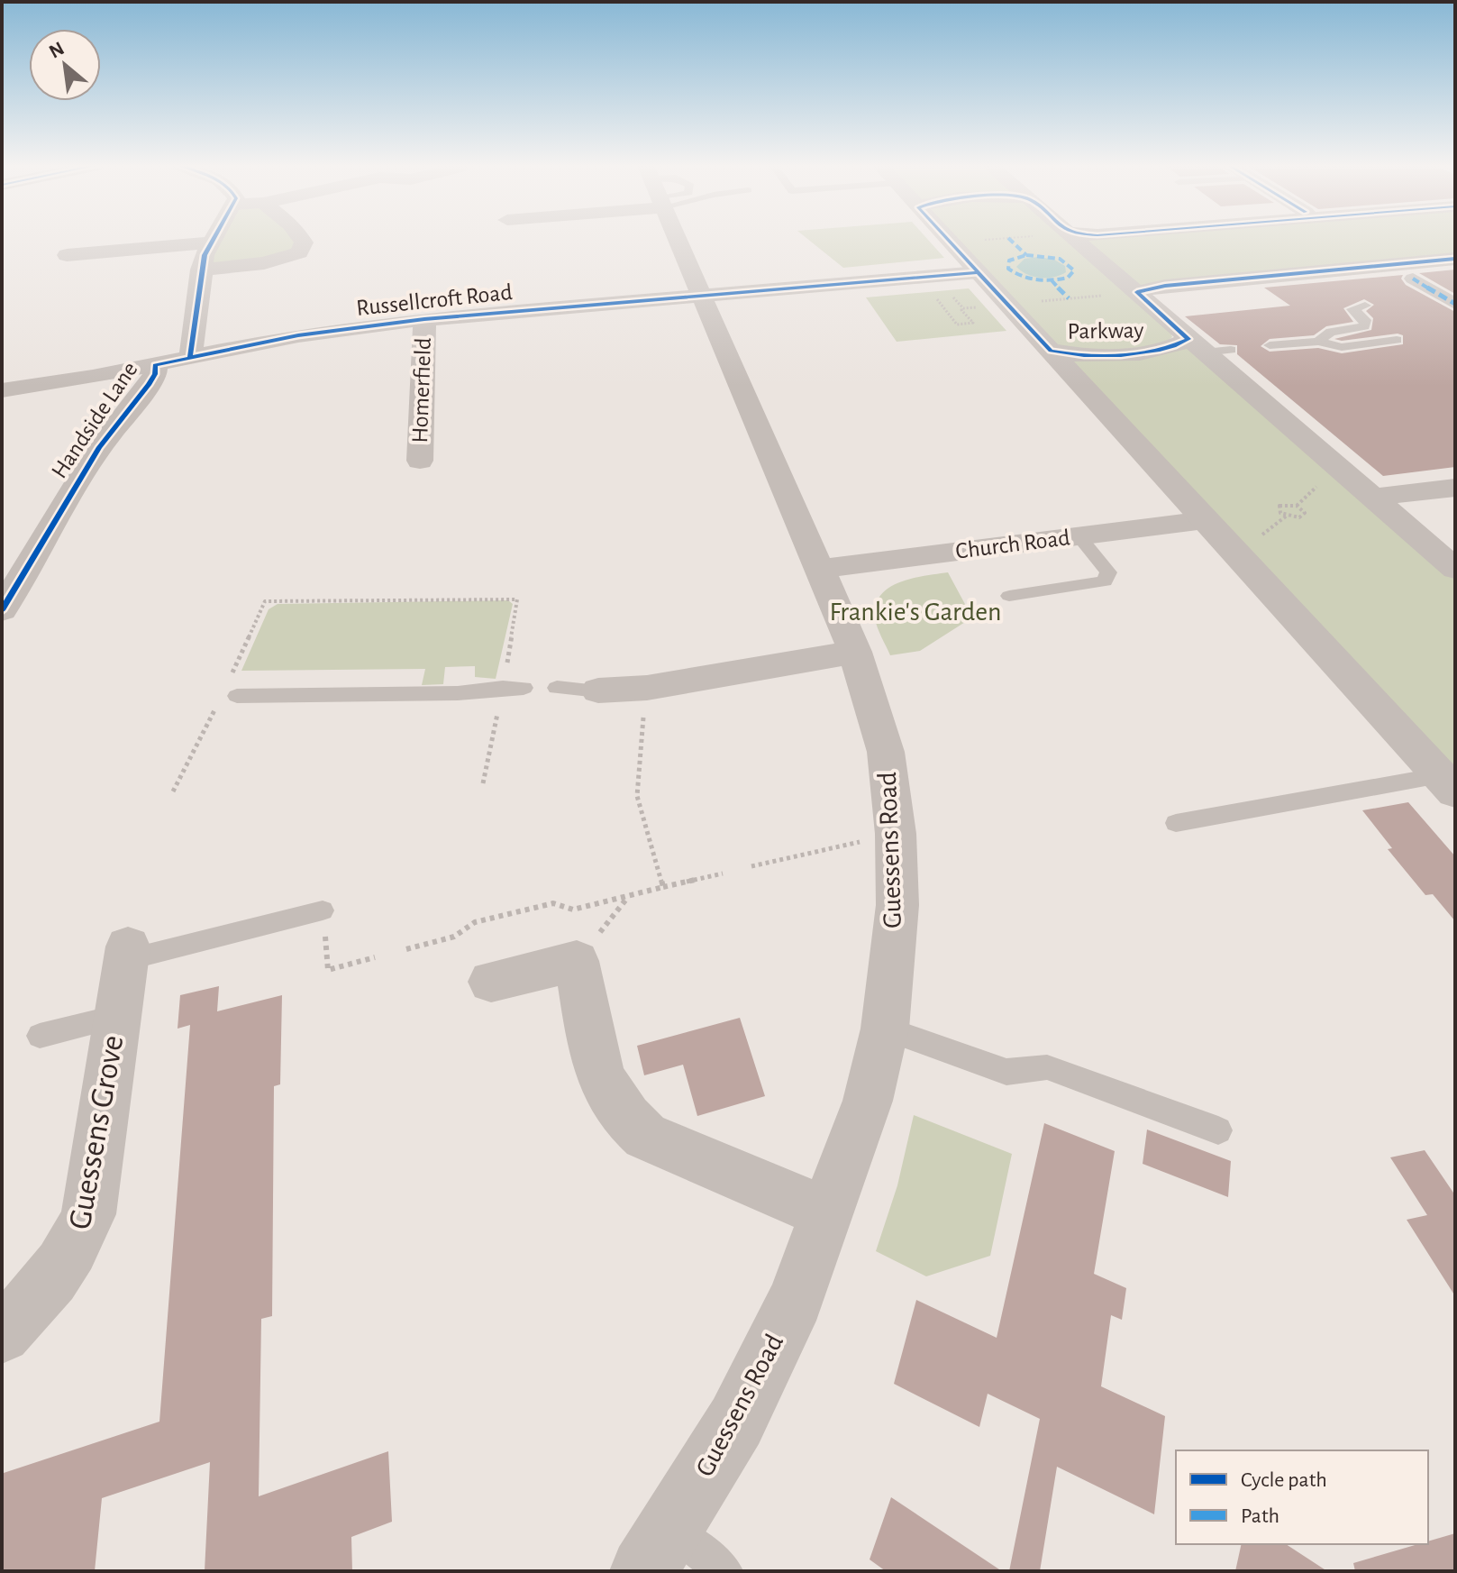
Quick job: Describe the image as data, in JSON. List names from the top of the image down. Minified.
{"streets":{"street":["Russellcroft Road","Parkway","Homerfield","Handside Lane","Church Road","Guessens Road","Guessens Grove"]},"crossings":[["Russellcroft Road","Parkway"],["Russellcroft Road","Homerfield"],["Russellcroft Road","Handside Lane"],["Russellcroft Road","Guessens Road"],["Parkway","Church Road"],["Church Road","Guessens Road"]],"parks":["Frankie's Garden"],"legend":["Cycle path","Path"],"north":"top left"}
